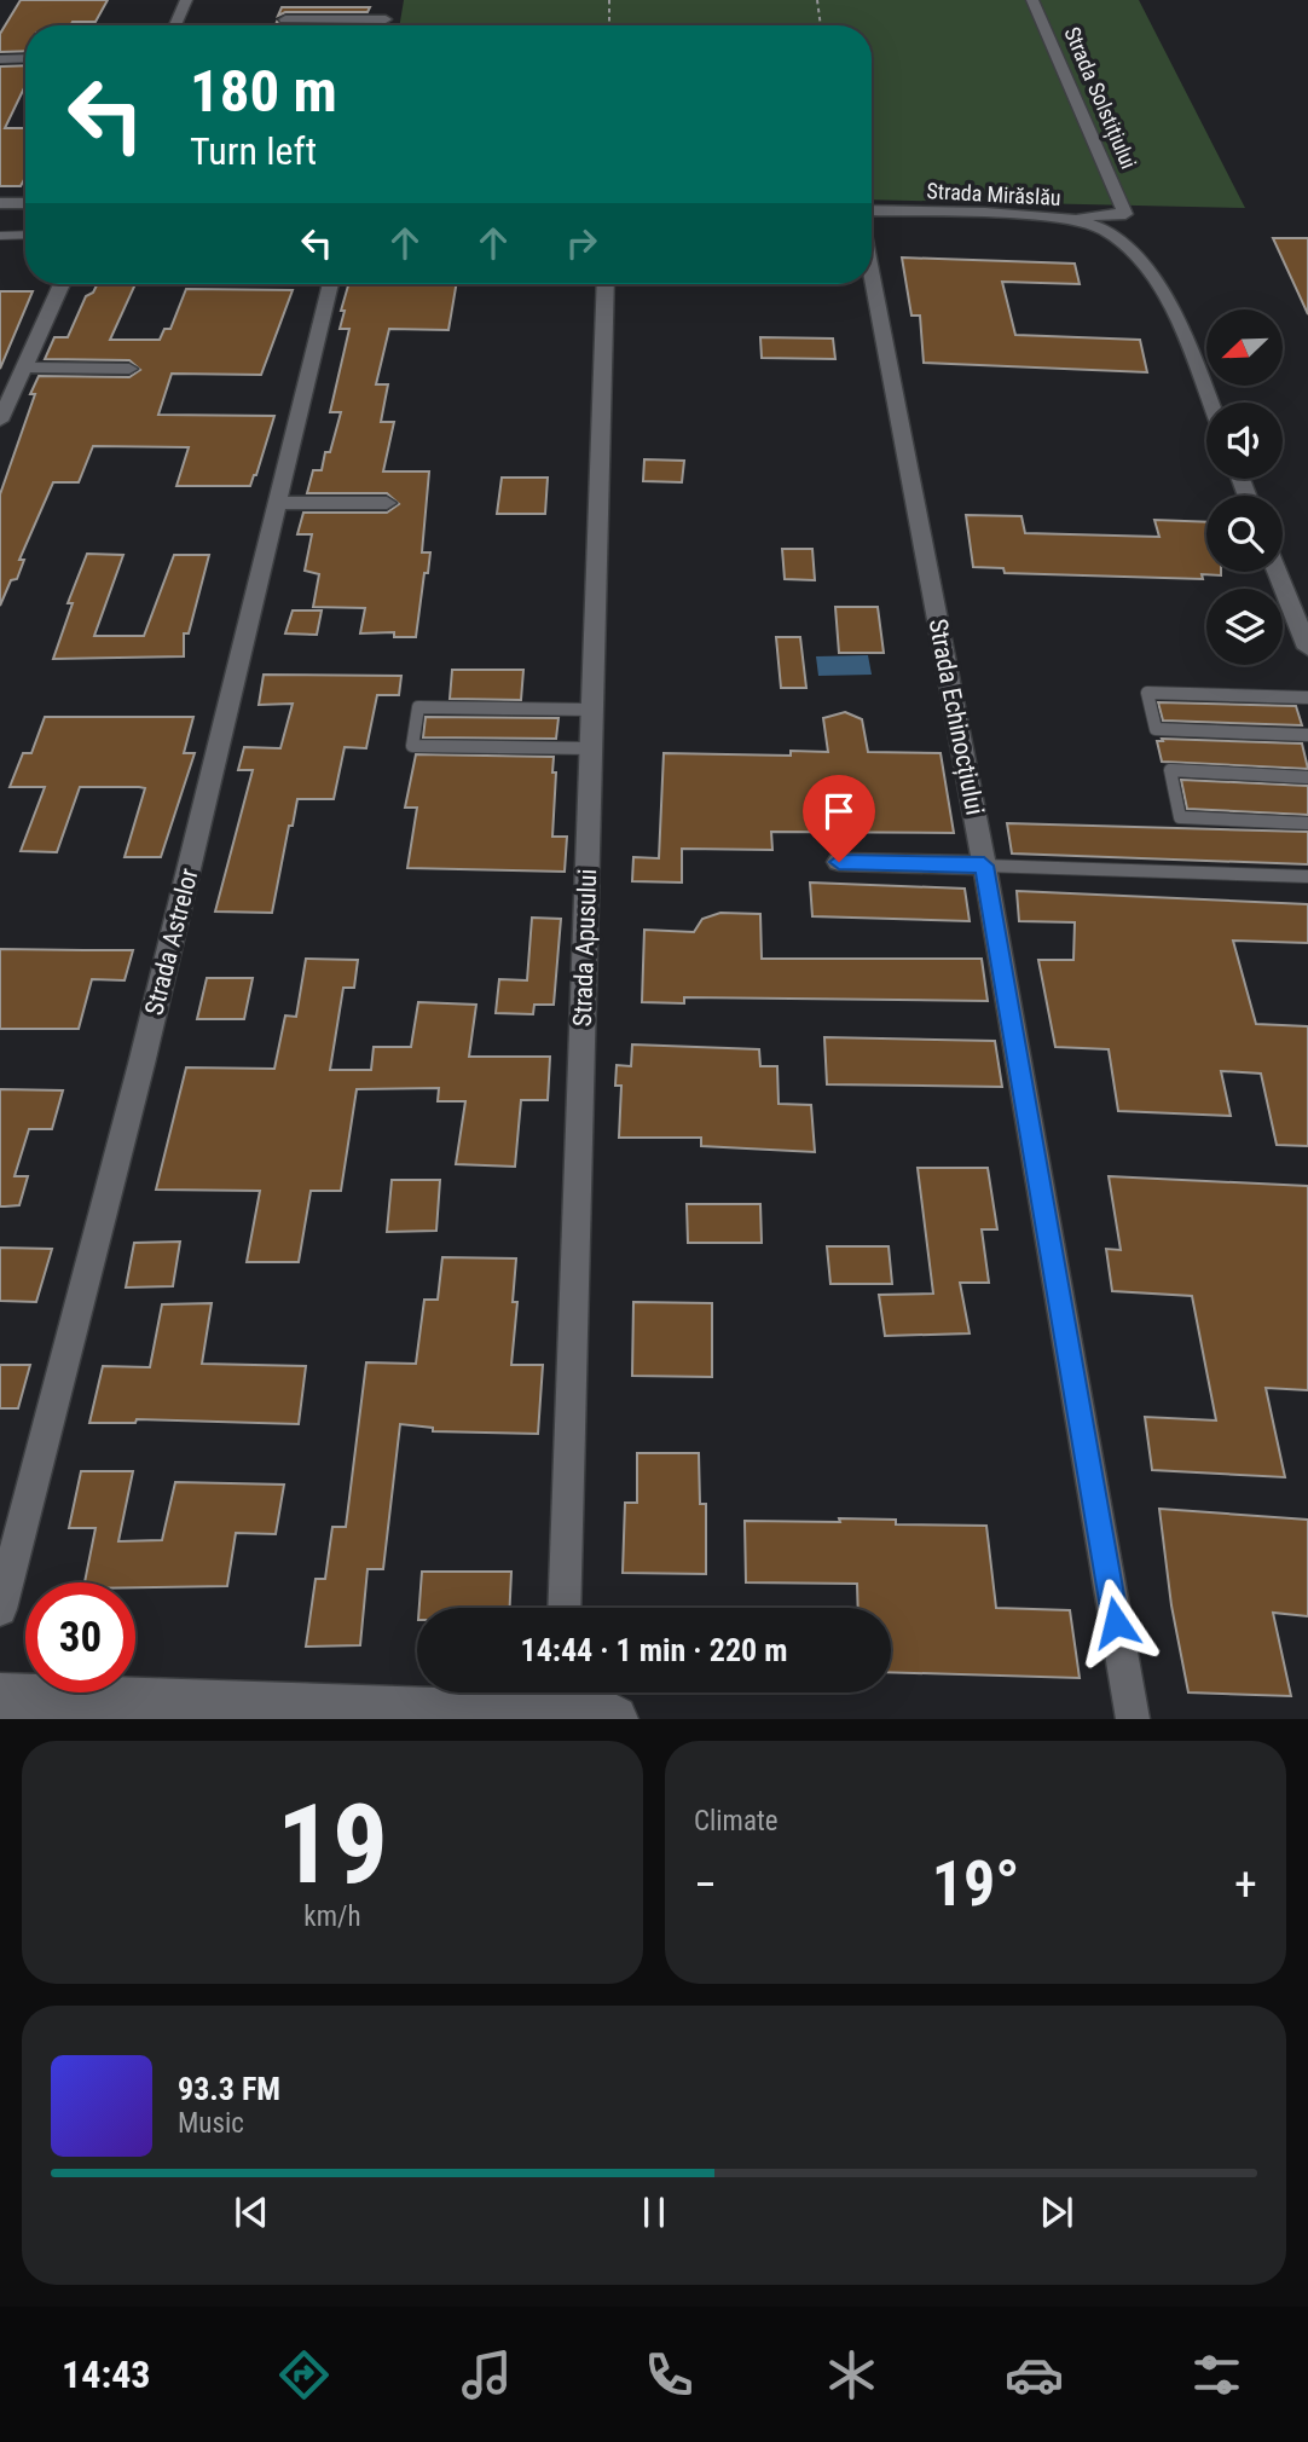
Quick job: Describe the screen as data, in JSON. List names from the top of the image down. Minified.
{"streets":{"street":["Strada Solstițiului","Strada Mirăslău","Strada Echinocțiului","Strada Astrelor","Strada Apusului"]},"crossings":[["Strada Solstițiului","Strada Mirăslău"]],"north":"bottom left","page":{"turn":["180 m","Turn left"],"limit":"30","trip":"14:44 · 1 min · 220 m","tile":[["19","km/h"],"Climate"],"heat":["−","19°","+"],"song":["93.3 FM","Music"],"tabs":"14:43"}}
